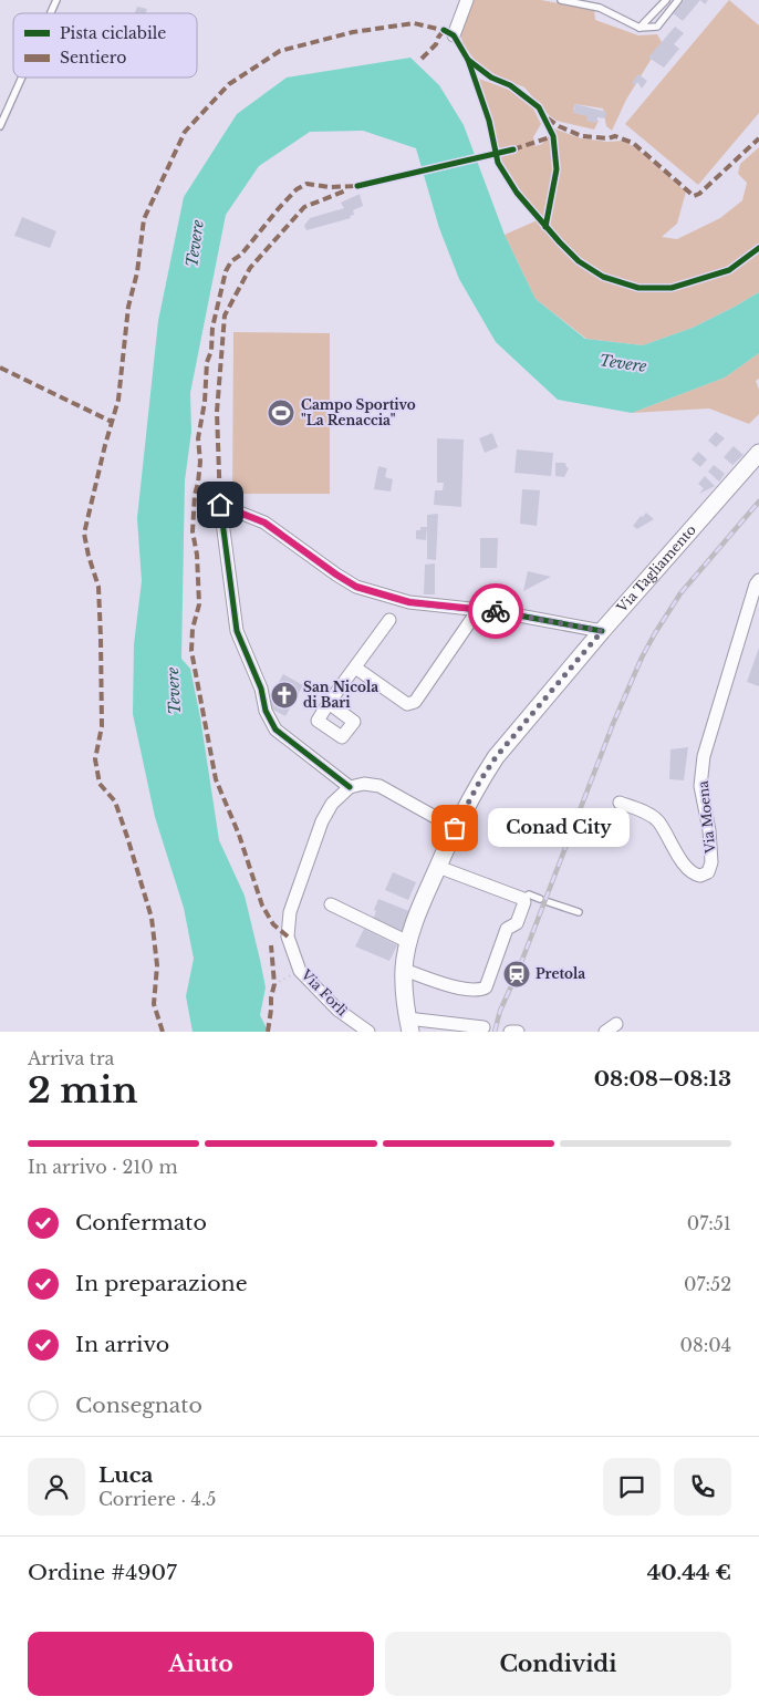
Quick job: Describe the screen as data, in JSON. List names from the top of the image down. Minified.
{"streets":{"street":["Via Tagliamento","Via Moena","Via Forlì"]},"water":["Tevere"],"places":{"sports":["Campo Sportivo \"La Renaccia\""],"church":["San Nicola di Bari"],"other":["Conad City"],"station":["Pretola"]},"legend":["Pista ciclabile","Sentiero"],"page":{"bubble":"Conad City","heading":["2 min","Arriva tra","08:08–08:13"],"panel":["Luca","Corriere · 4.5","Ordine #4907","40.44 €"],"bar":"In arrivo · 210 m","list":[["Confermato","07:51"],["In preparazione","07:52"],["In arrivo","08:04"],"Consegnato"],"buttons":["Aiuto","Condividi"]}}
